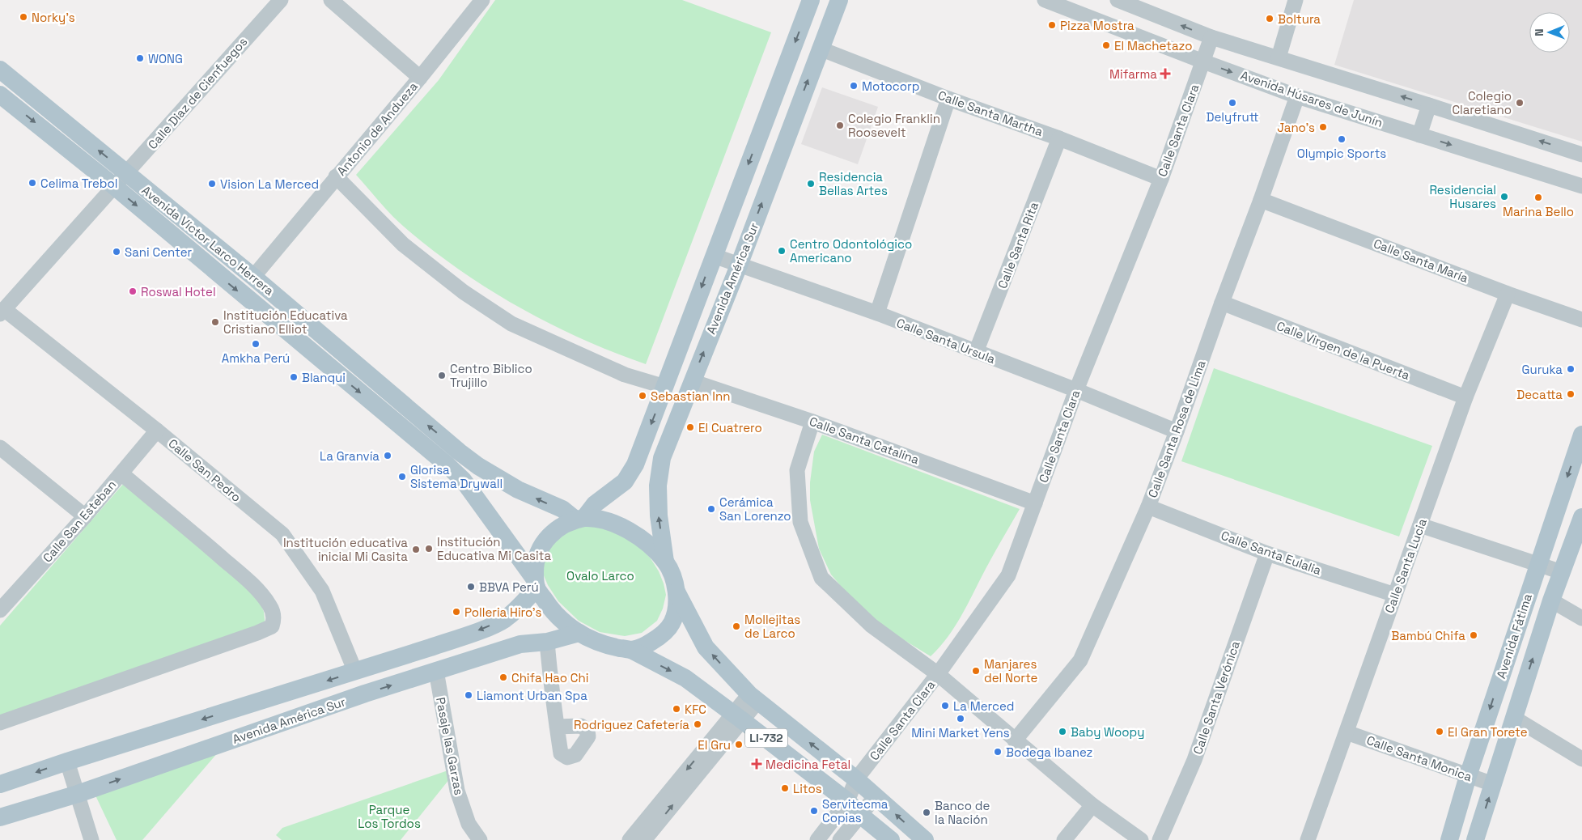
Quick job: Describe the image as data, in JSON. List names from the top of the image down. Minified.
{"streets":{"main road":["Avenida Víctor Larco Herrera","Avenida América Sur","Avenida Fátima","LI-732"],"street":["Calle Diaz de Cienfuegos","Avenida Húsares de Junín","Calle Santa Martha","Antonio de Andueza","Calle Santa Clara","Calle Santa Rita","Calle Santa María","Calle Santa Ursula","Calle Virgen de la Puerta","Calle Santa Rosa de Lima","Calle Santa Catalina","Calle San Pedro","Calle San Esteban","Calle Santa Eulalia","Calle Santa Lucia","Calle Santa Verónica","Pasaje las Garzas","Calle Santa Monica"]},"crossings":[["Calle Diaz de Cienfuegos","Avenida Víctor Larco Herrera"],["Calle Diaz de Cienfuegos","Calle San Pedro"],["Avenida Húsares de Junín","Calle Santa Clara"],["Avenida Húsares de Junín","Calle Santa Rosa de Lima"],["Calle Santa Martha","Calle Santa Clara"],["Calle Santa Martha","Calle Santa Rita"],["Calle Santa Martha","Avenida América Sur"],["Antonio de Andueza","Avenida Víctor Larco Herrera"],["Calle Santa Clara","Calle Santa Ursula"],["Calle Santa Clara","Calle Santa Catalina"],["Calle Santa Clara","LI-732"],["Avenida Víctor Larco Herrera","Avenida América Sur"],["Avenida Víctor Larco Herrera","LI-732"],["Calle Santa Rita","Calle Santa Ursula"],["Calle Santa María","Calle Santa Rosa de Lima"],["Calle Santa María","Calle Santa Lucia"],["Avenida América Sur","Calle Santa Ursula"],["Avenida América Sur","Calle Santa Catalina"],["Avenida América Sur","Calle San Pedro"],["Avenida América Sur","LI-732"],["Avenida América Sur","Pasaje las Garzas"],["Calle Santa Ursula","Calle Santa Rosa de Lima"],["Calle Virgen de la Puerta","Calle Santa Rosa de Lima"],["Calle Virgen de la Puerta","Calle Santa Lucia"],["Calle Santa Rosa de Lima","Calle Santa Eulalia"],["Calle San Pedro","Calle San Esteban"],["Calle Santa Eulalia","Calle Santa Lucia"],["Calle Santa Eulalia","Calle Santa Verónica"],["Calle Santa Lucia","Calle Santa Monica"],["Avenida Fátima","Calle Santa Monica"]],"parks":["Ovalo Larco","Parque Los Tordos"],"places":{"other":["Norky's","Boltura","Pizza Mostra","El Machetazo","WONG","Motocorp","Delyfrutt","Colegio Claretiano","Colegio Franklin Roosevelt","Jano's","Olympic Sports","Celima Trebol","Vision La Merced","Residencia Bellas Artes","Residencial Husares","Marina Bello","Centro Odontológico Americano","Sani Center","Roswal Hotel","Institución Educativa Cristiano Elliot","Amkha Perú","Guruka","Centro Biblico Trujillo","Blanqui","Decatta","Sebastian Inn","El Cuatrero","La Granvía","Glorisa Sistema Drywall","Cerámica San Lorenzo","Institución Educativa Mi Casita","Institución educativa inicial Mi Casita","BBVA Perú","Polleria Hiro's","Mollejitas de Larco","Bambú Chifa","Manjares del Norte","Chifa Hao Chi","Liamont Urban Spa","La Merced","KFC","Mini Market Yens","Rodriguez Cafetería","Baby Woopy","El Gran Torete","El Gru","Bodega Ibanez","Litos","Servitecma Copias","Banco de la Nación"],"health":["Mifarma","Medicina Fetal"]},"north":"left"}
